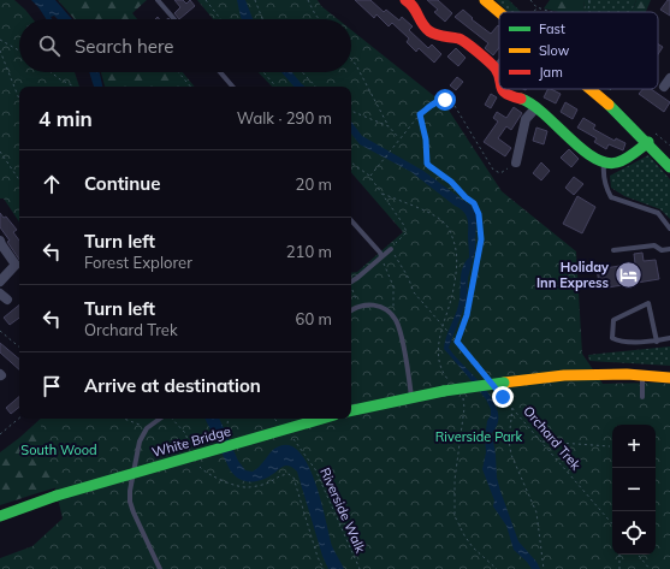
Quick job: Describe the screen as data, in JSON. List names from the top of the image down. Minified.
{"streets":{"main road":["White Bridge"],"path":["Orchard Trek","Riverside Walk"]},"parks":["Riverside Park","South Wood"],"places":{"hotel":["Holiday Inn Express"]},"legend":["Fast","Slow","Jam"],"page":{"search":"Search here","heading":["4 min","Walk · 290 m"],"list":[["Continue","20 m"],["Turn left","Forest Explorer","210 m"],["Turn left","Orchard Trek","60 m"],"Arrive at destination"],"map_buttons":["+","−"]}}
